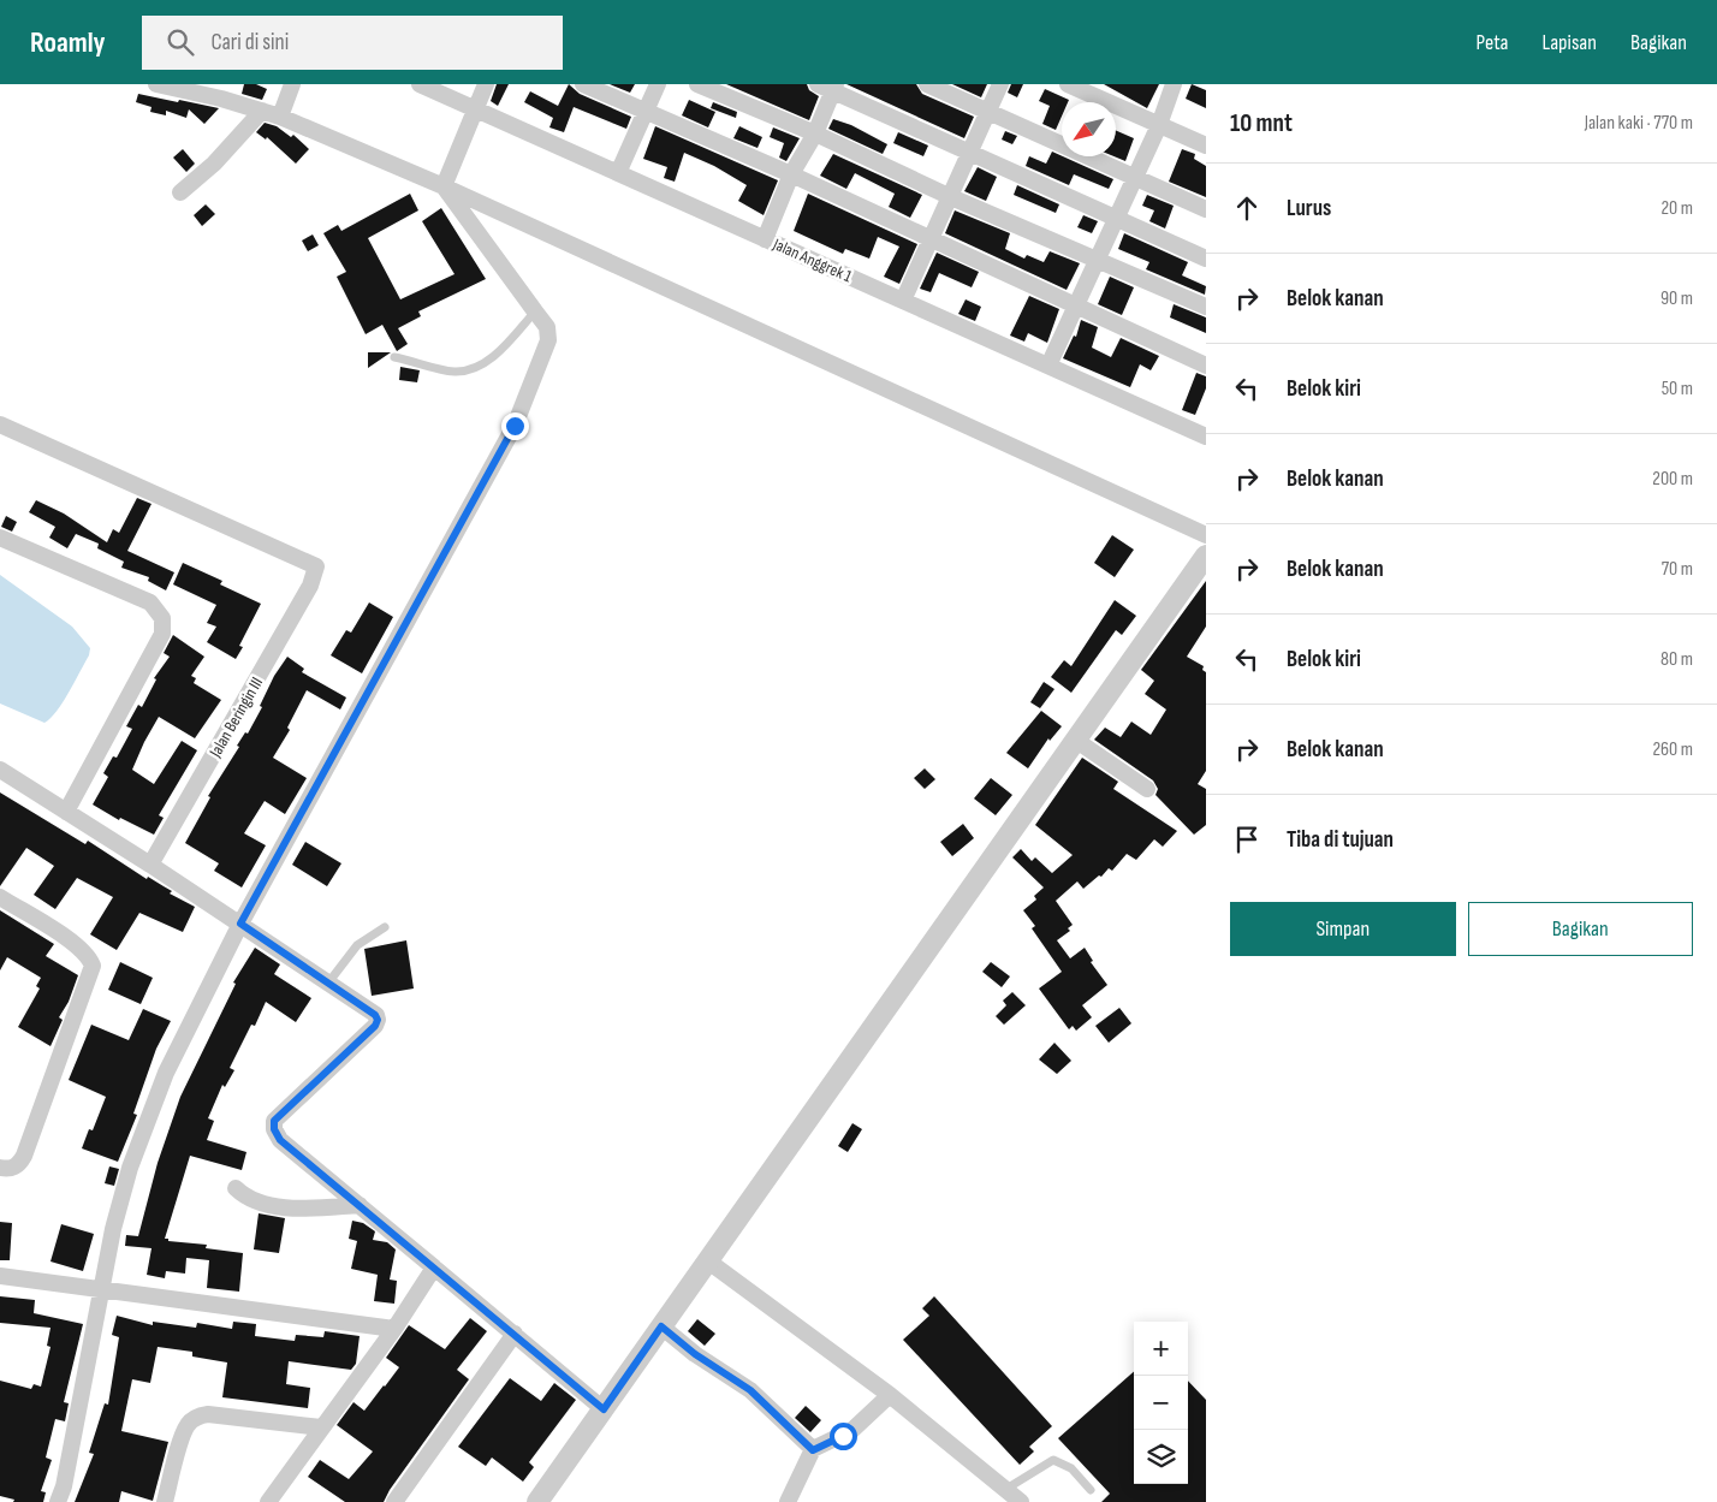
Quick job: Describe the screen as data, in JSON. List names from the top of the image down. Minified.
{"streets":{"street":["Jalan Anggrek 1","Jalan Beringin III"]},"north":"bottom left","page":{"header":"Roamly","search":"Cari di sini","nav":["Peta","Lapisan","Bagikan"],"heading":["10 mnt","Jalan kaki · 770 m"],"list":[["Lurus","20 m"],["Belok kanan","90 m"],["Belok kiri","50 m"],["Belok kanan","200 m"],["Belok kanan","70 m"],["Belok kiri","80 m"],["Belok kanan","260 m"],"Tiba di tujuan"],"buttons":["Simpan","Bagikan"],"map_buttons":["+","−"]}}
